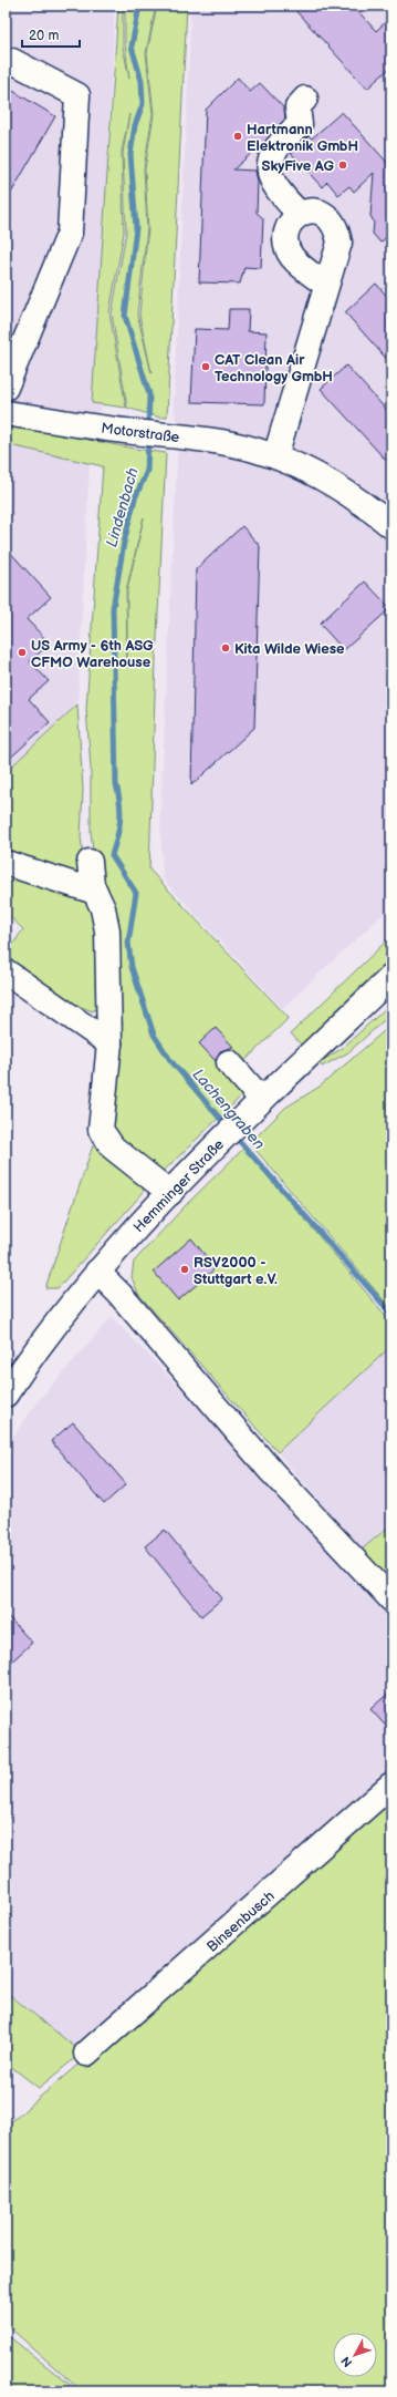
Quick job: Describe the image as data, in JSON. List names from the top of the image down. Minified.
{"streets":{"street":["Motorstraße","Hemminger Straße","Binsenbusch"]},"water":["Lindenbach","Lachengraben"],"places":["Hartmann Elektronik GmbH","SkyFive AG","CAT Clean Air Technology GmbH","Kita Wilde Wiese","US Army - 6th ASG CFMO Warehouse","RSV2000 - Stuttgart e.V."],"scale_bar":"20 m","north":"bottom left"}
